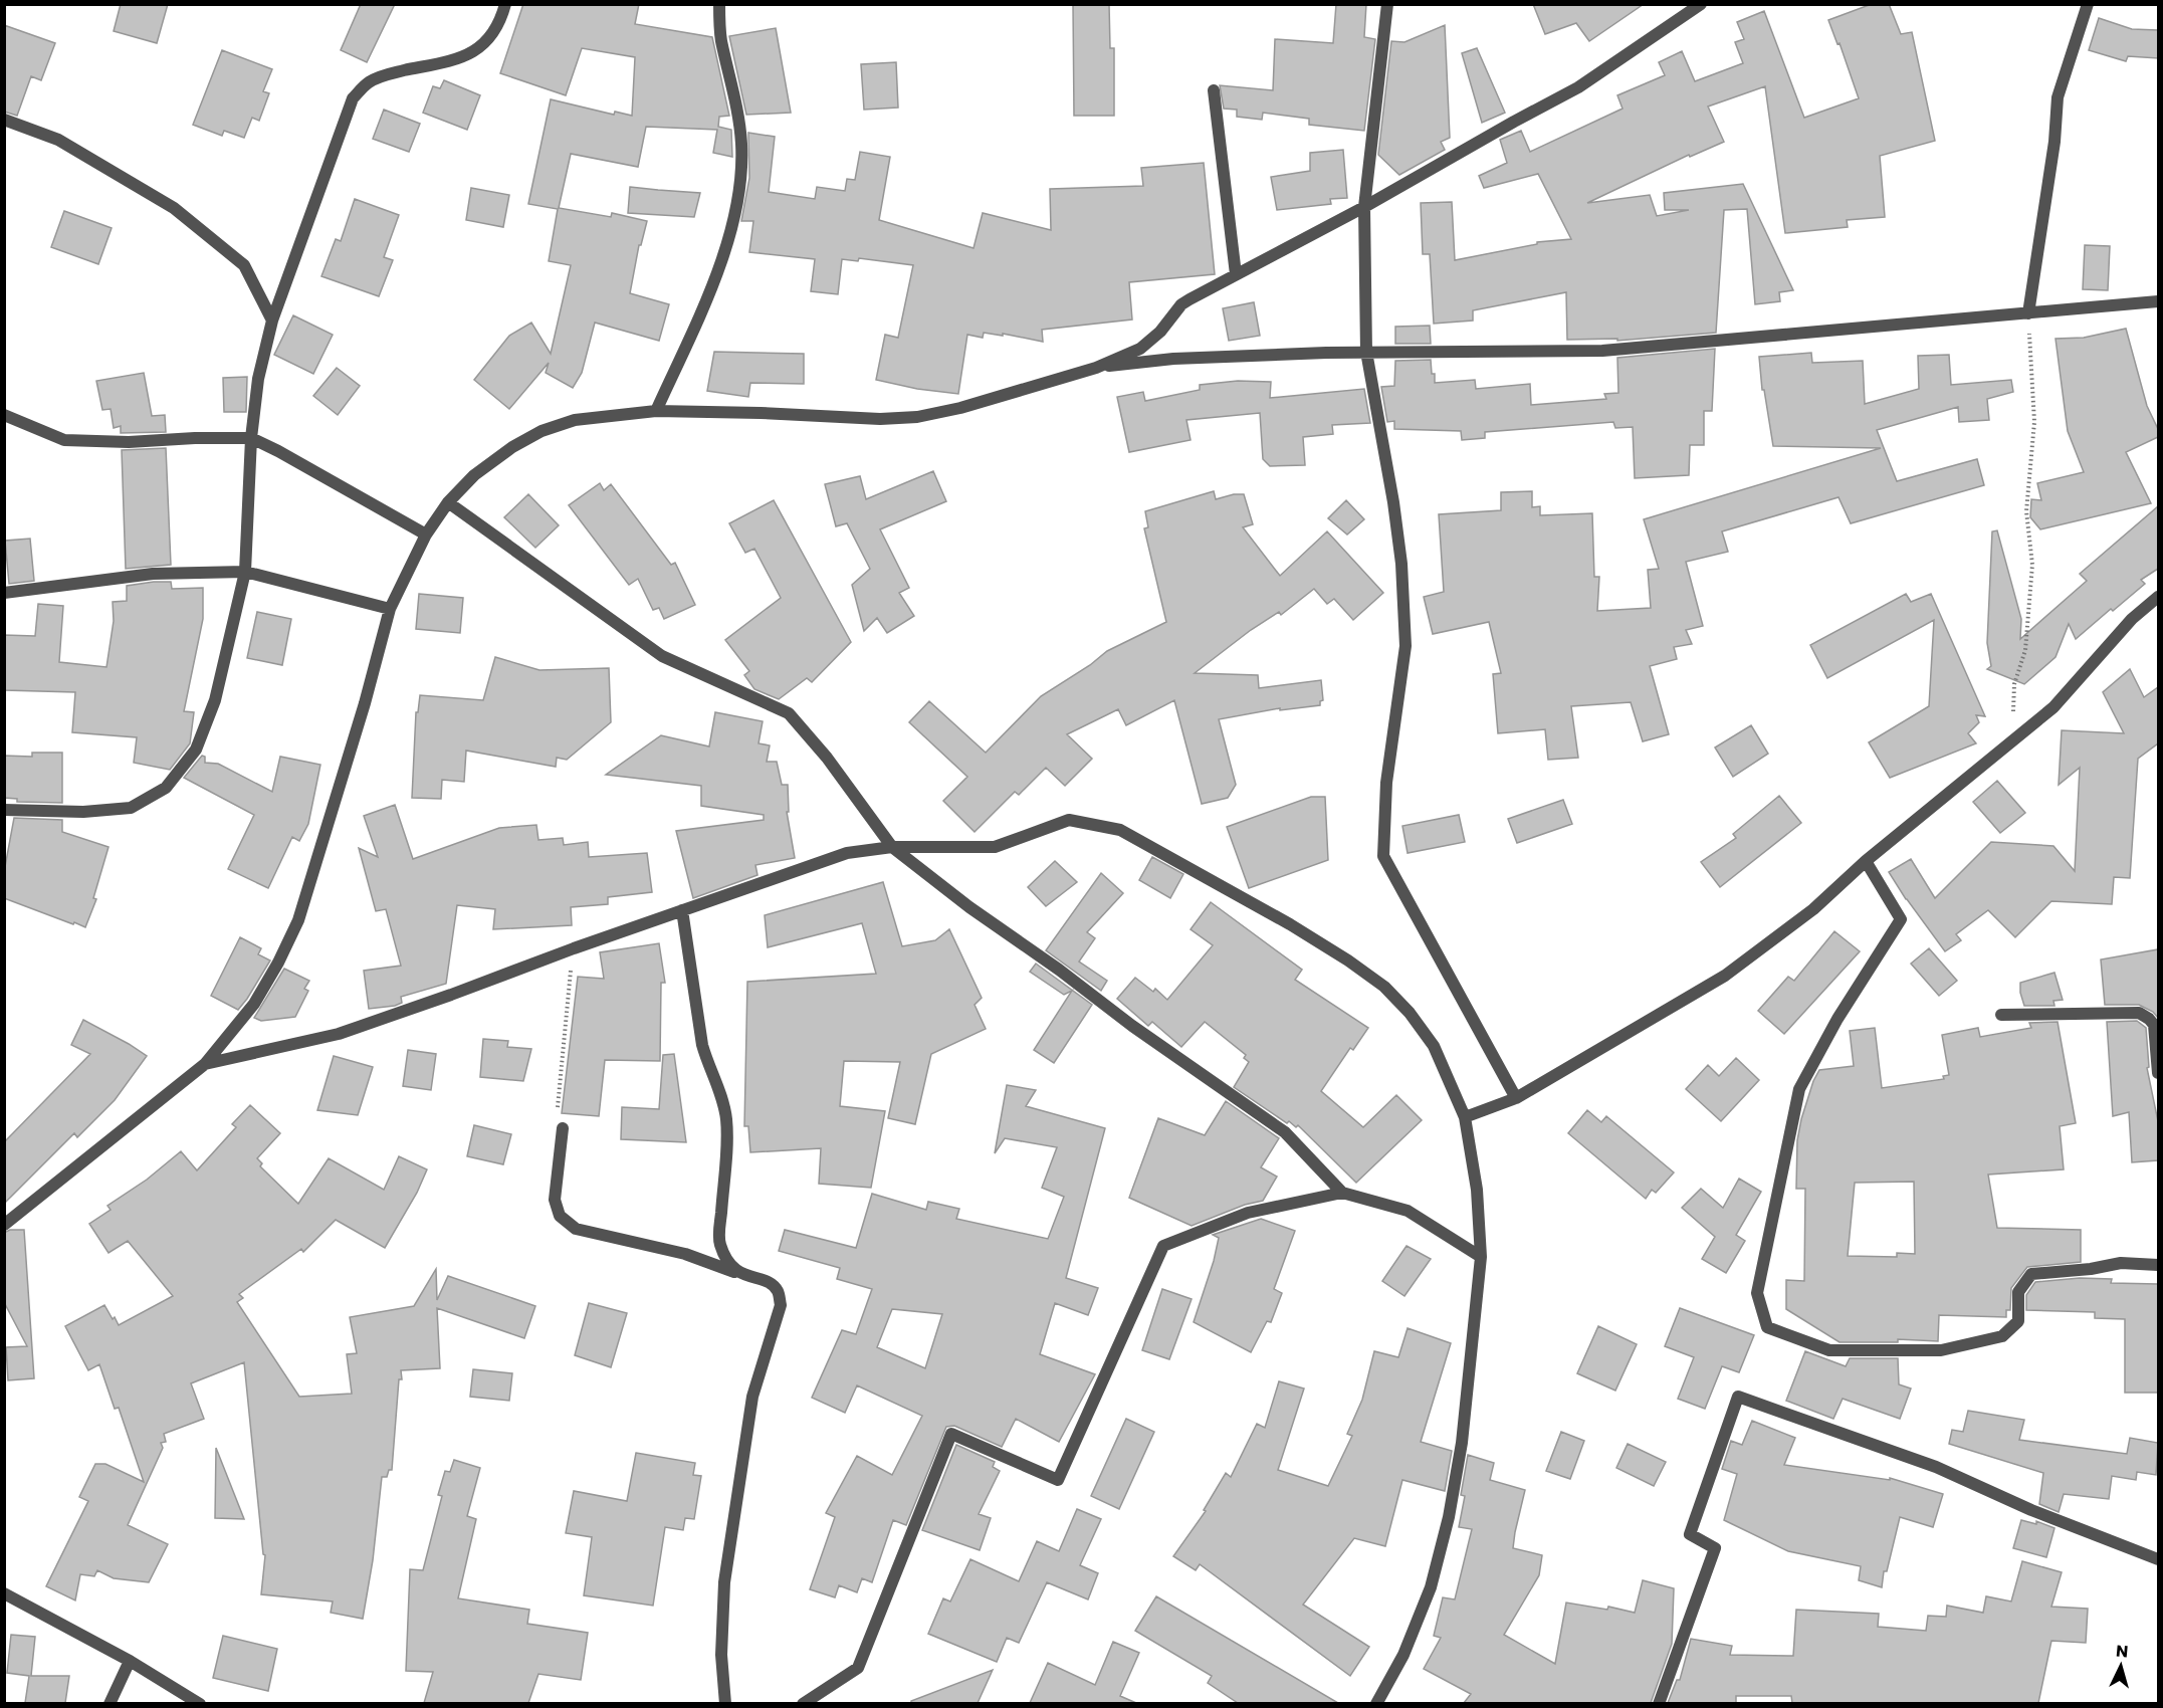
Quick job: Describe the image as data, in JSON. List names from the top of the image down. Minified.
{"north":"top"}
